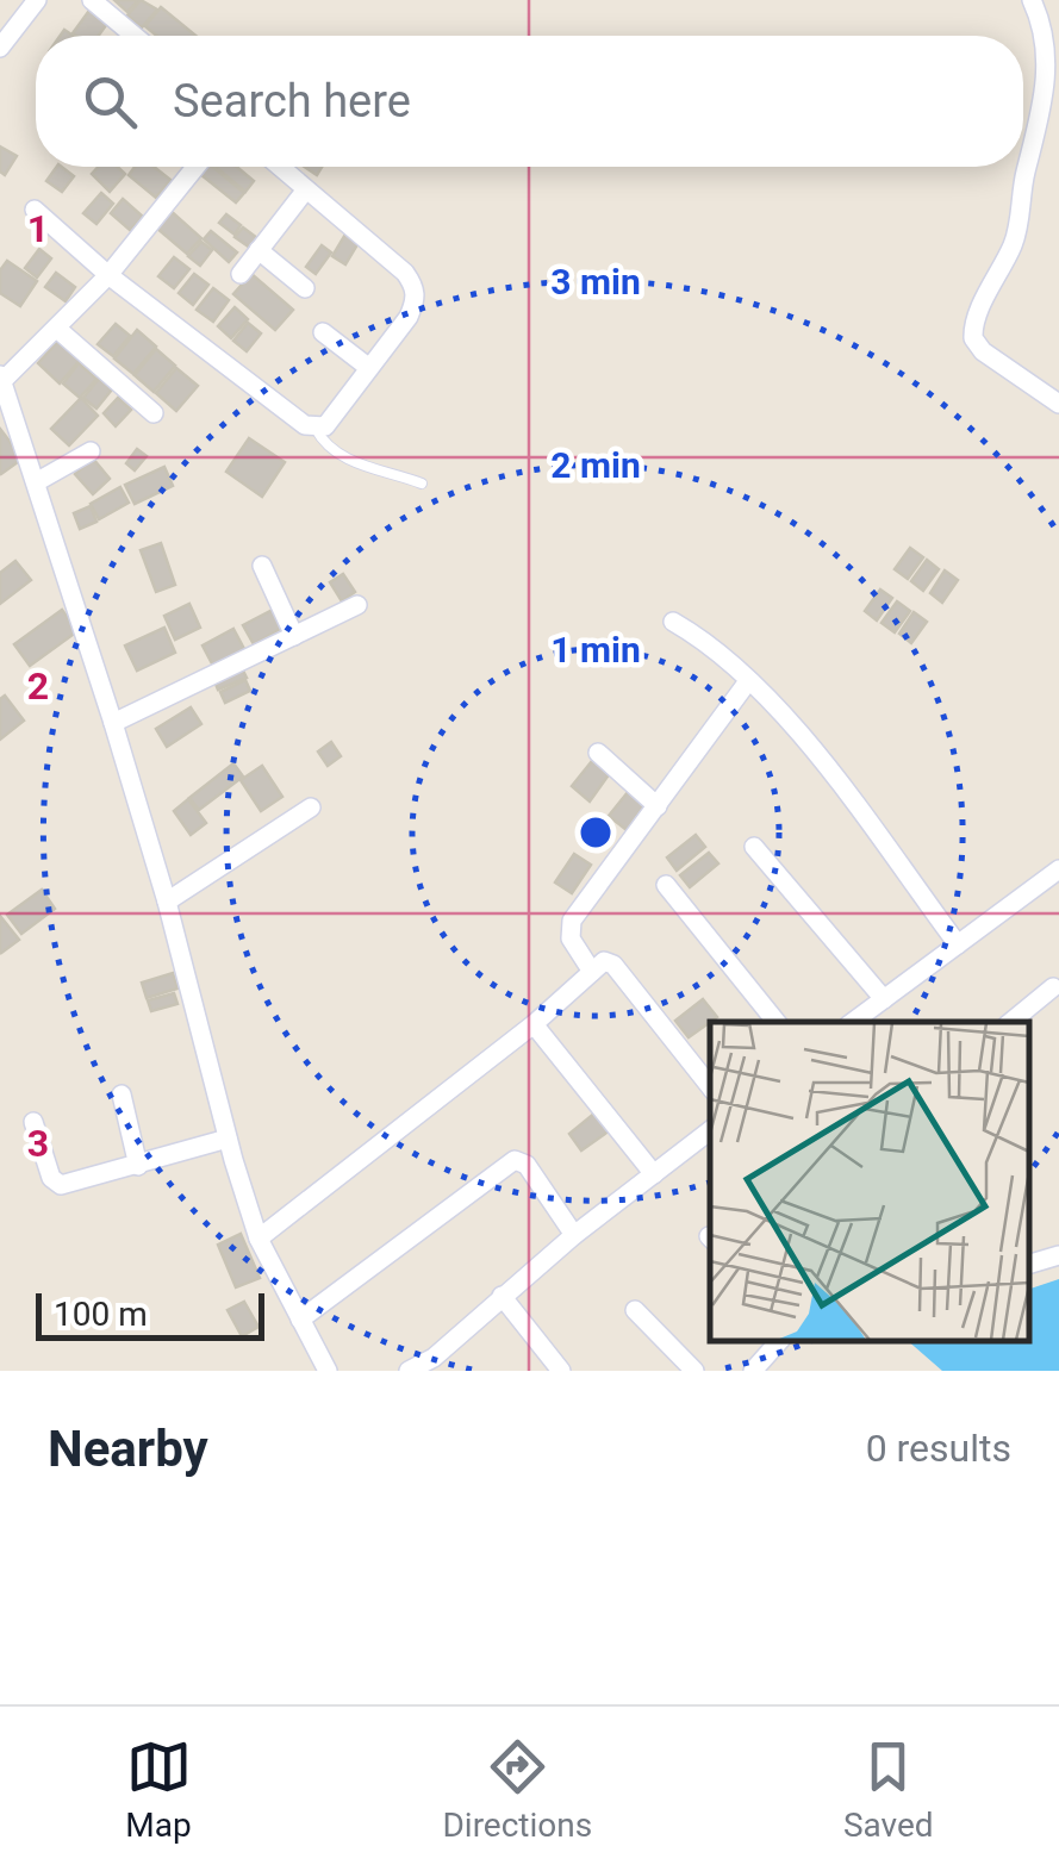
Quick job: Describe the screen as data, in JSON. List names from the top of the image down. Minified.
{"scale_bar":"100 m","page":{"search":"Search here","scale":"100 m","heading":["Nearby","0 results"],"nav":["Map","Directions","Saved"]},"grid":{"rows":["1","2","3"]},"rings":["3 min","2 min","1 min"]}
